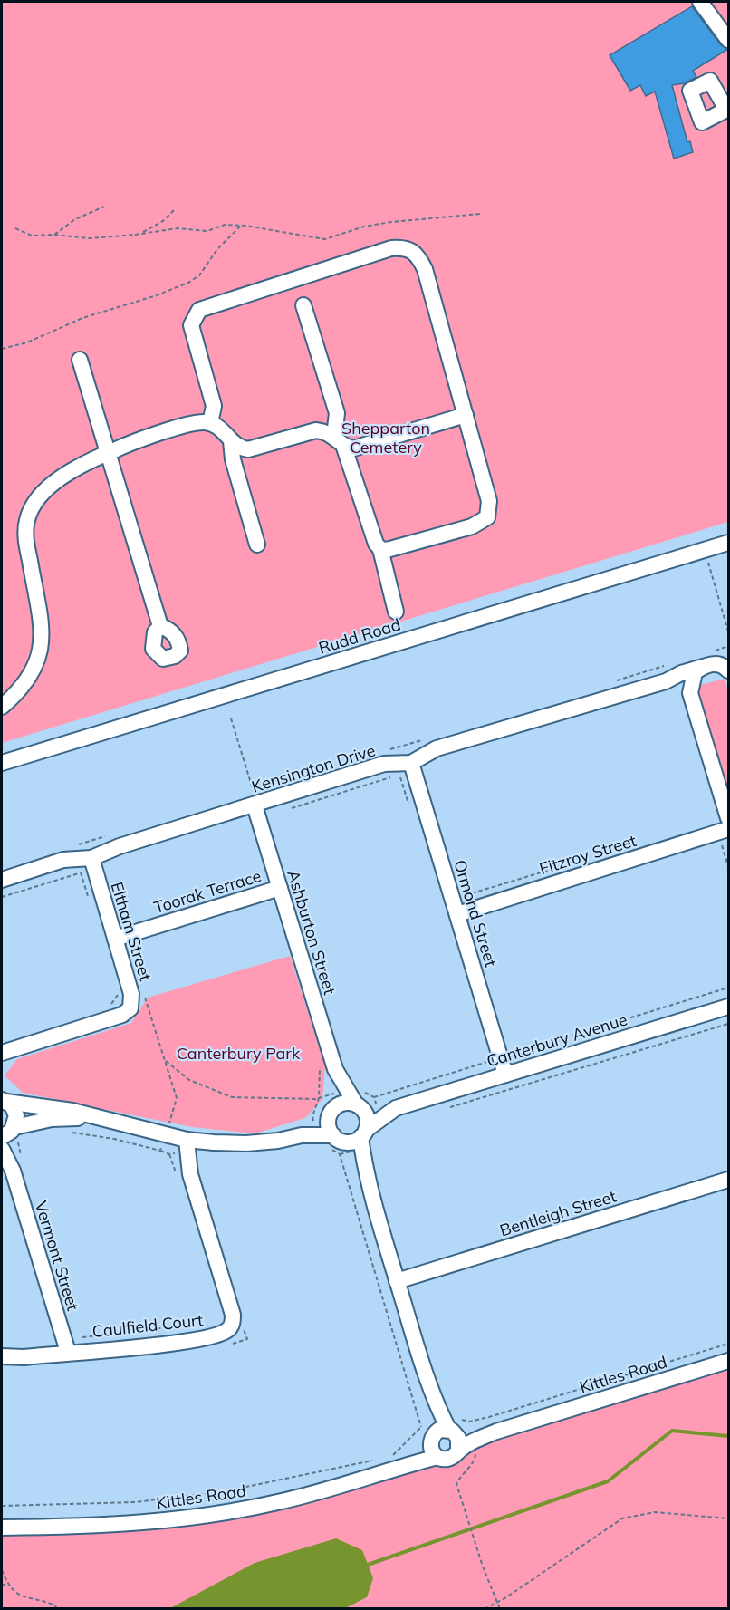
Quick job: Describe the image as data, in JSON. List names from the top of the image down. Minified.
{"streets":{"street":["Rudd Road","Kensington Drive","Fitzroy Street","Toorak Terrace","Ormond Street","Eltham Street","Ashburton Street","Canterbury Avenue","Bentleigh Street","Vermont Street","Caulfield Court","Kittles Road"]},"crossings":[["Kensington Drive","Ormond Street"],["Kensington Drive","Eltham Street"],["Kensington Drive","Ashburton Street"],["Fitzroy Street","Ormond Street"],["Toorak Terrace","Eltham Street"],["Toorak Terrace","Ashburton Street"],["Ormond Street","Canterbury Avenue"],["Ashburton Street","Canterbury Avenue"],["Vermont Street","Caulfield Court"]],"parks":["Shepparton Cemetery","Canterbury Park"]}
